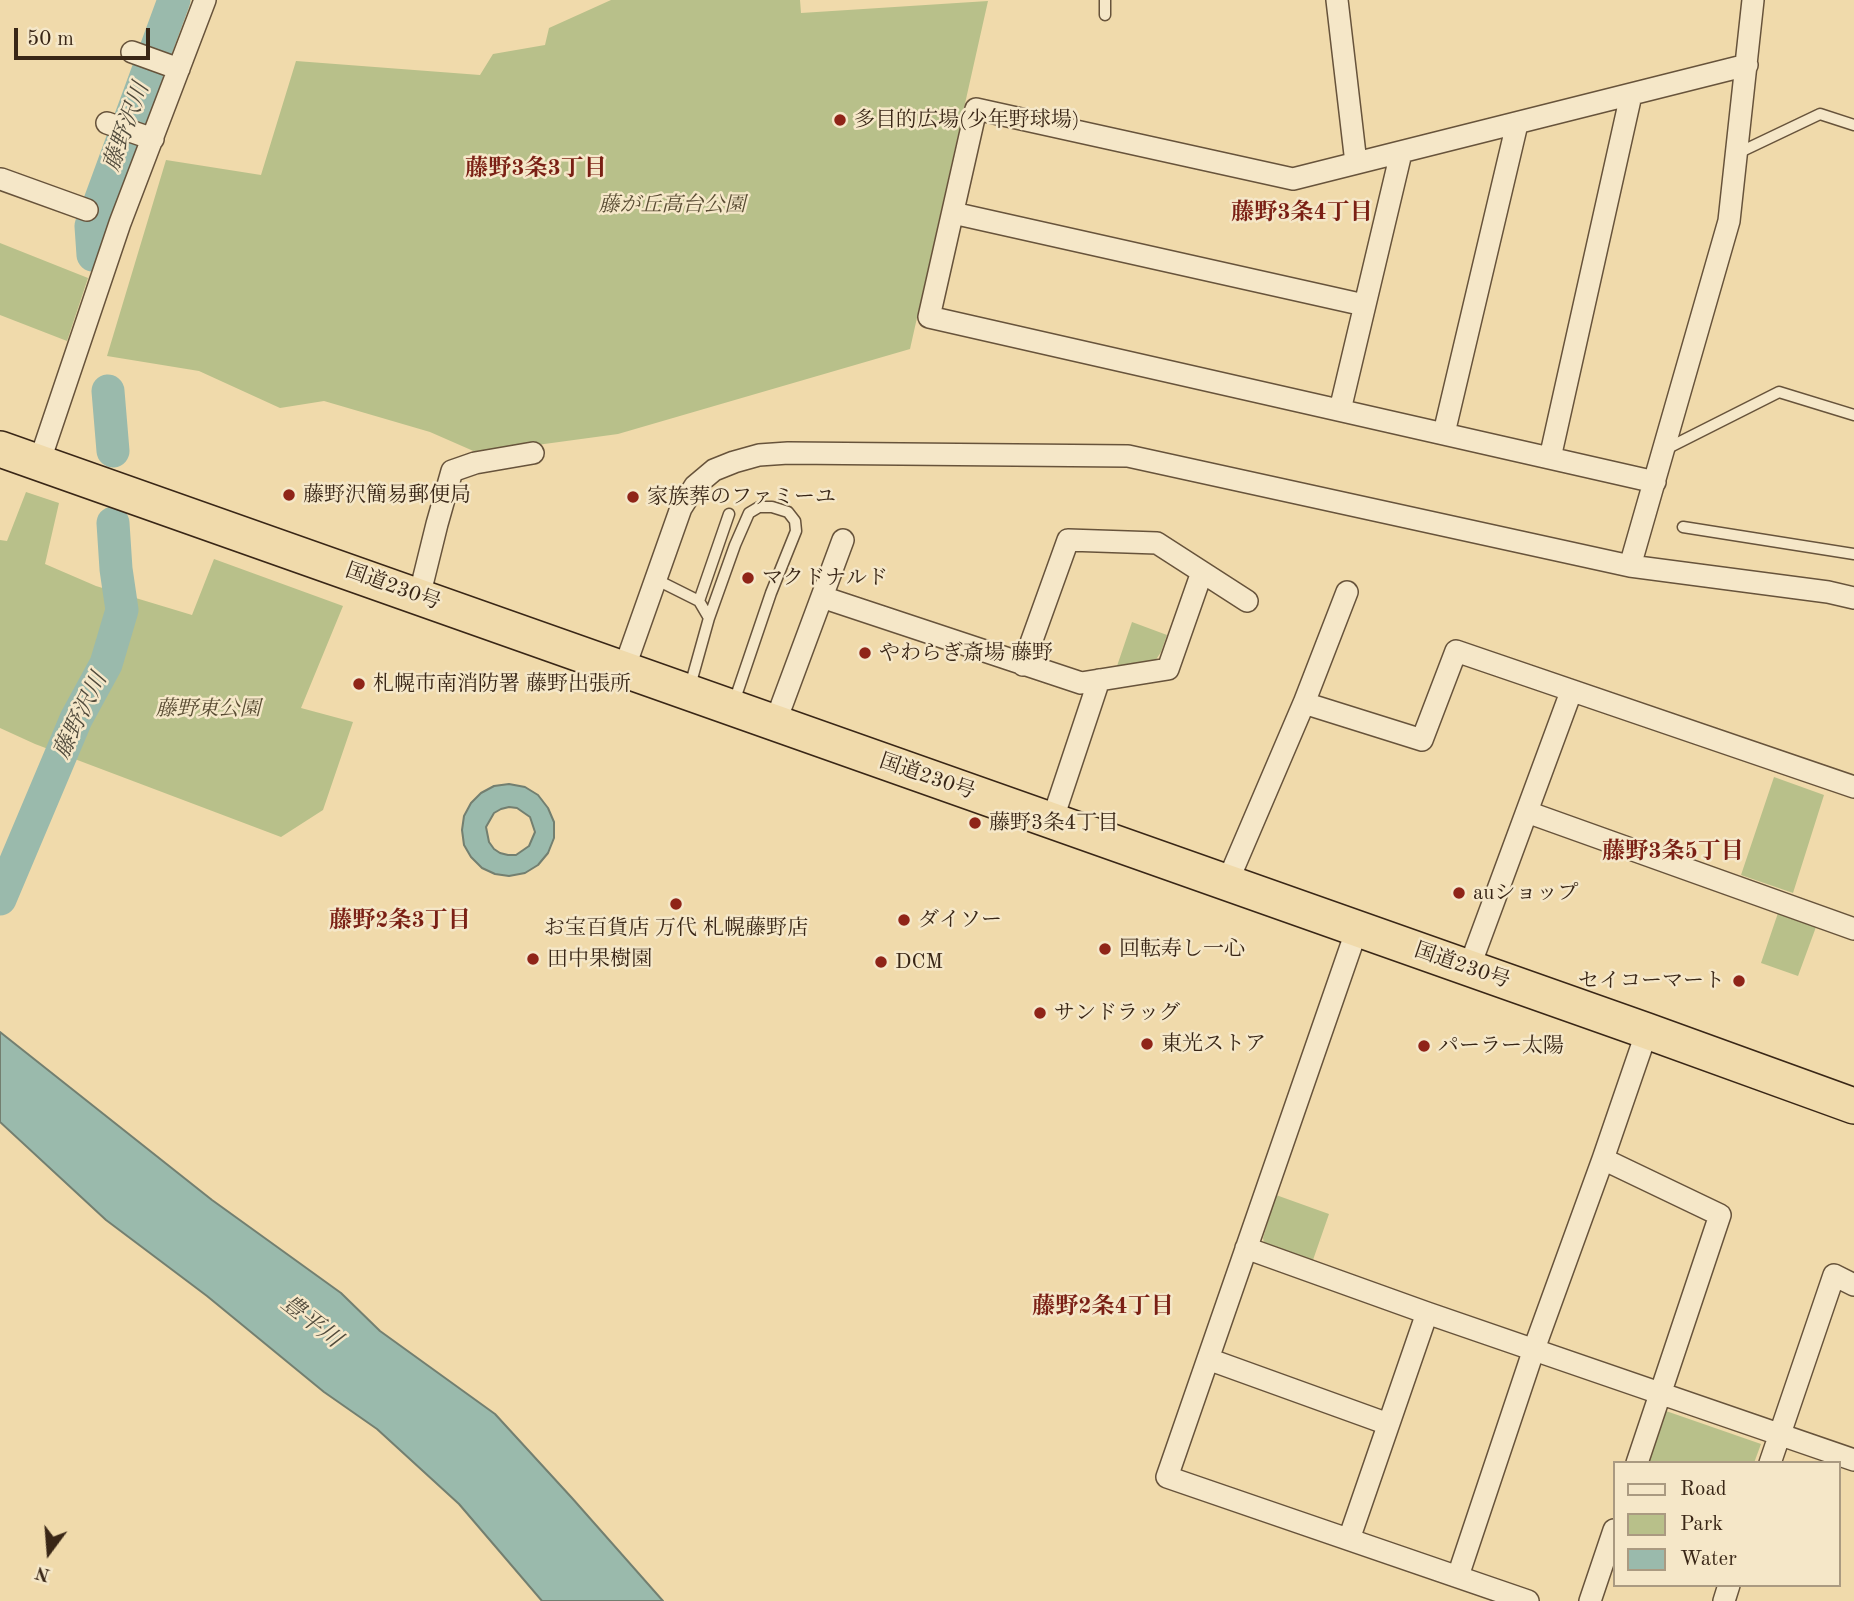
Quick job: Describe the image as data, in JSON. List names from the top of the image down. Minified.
{"streets":{"highway":["国道230号"]},"districts":["藤野3条3丁目","藤野3条4丁目","藤野3条5丁目","藤野2条3丁目","藤野2条4丁目"],"water":["藤野沢川","豊平川"],"parks":["藤が丘高台公園","藤野東公園"],"places":["多目的広場(少年野球場)","藤野沢簡易郵便局","家族葬のファミーユ","マクドナルド","やわらぎ斎場 藤野","札幌市南消防署 藤野出張所","藤野3条4丁目","auショップ","お宝百貨店 万代 札幌藤野店","ダイソー","回転寿し一心","田中果樹園","DCM","セイコーマート","サンドラッグ","東光ストア","パーラー太陽"],"legend":["Road","Park","Water"],"scale_bar":"50 m","north":"bottom"}
